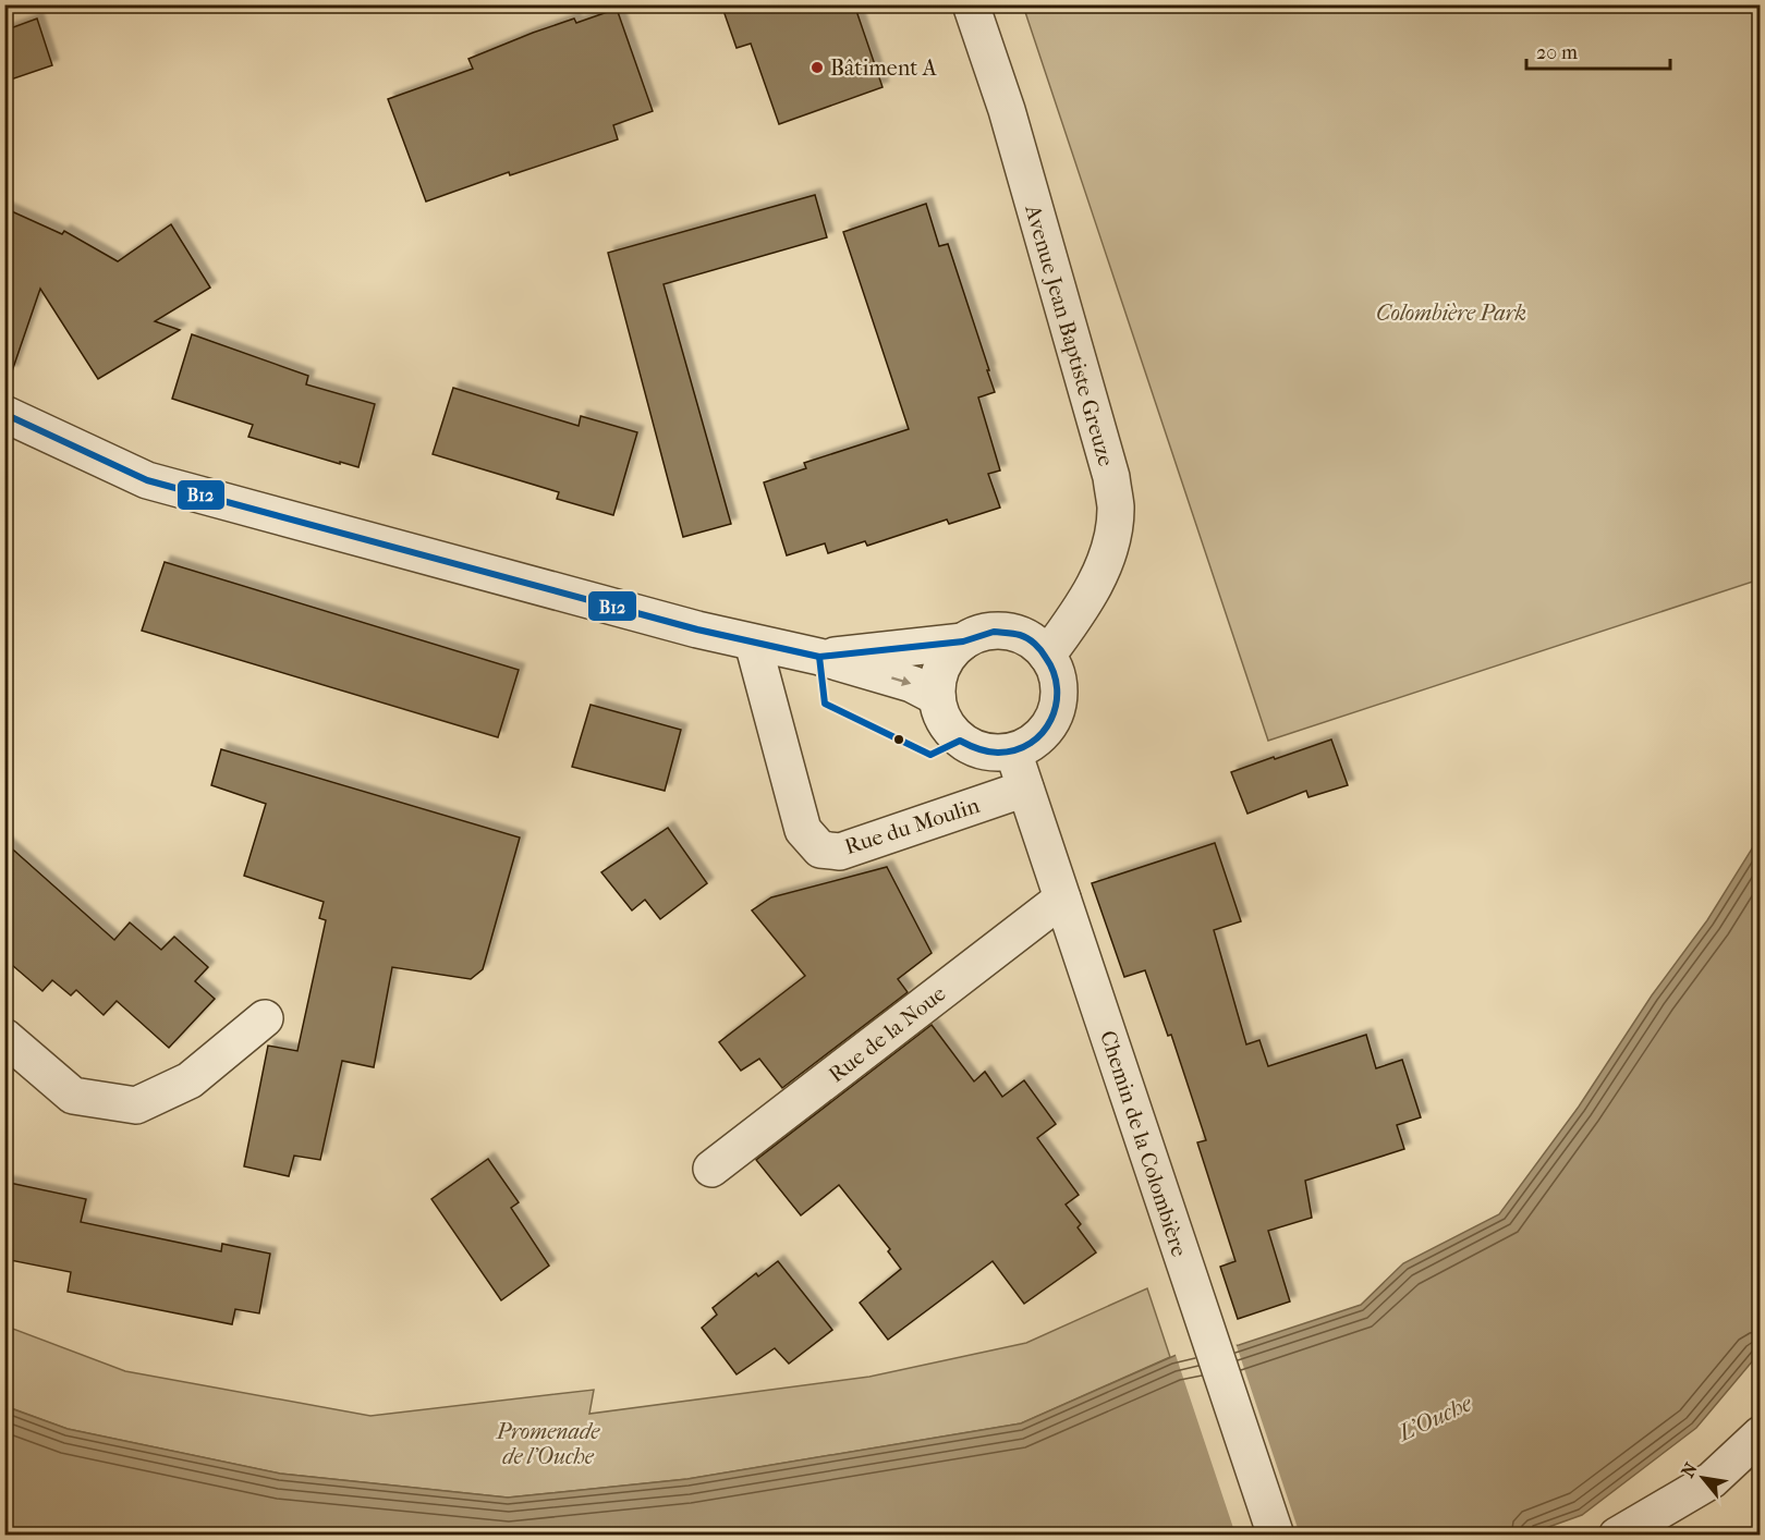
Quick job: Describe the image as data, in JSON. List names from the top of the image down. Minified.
{"streets":{"street":["Avenue Jean Baptiste Greuze","Rue du Moulin","Rue de la Noue","Chemin de la Colombière"]},"crossings":[["Avenue Jean Baptiste Greuze","Chemin de la Colombière"],["Rue du Moulin","Chemin de la Colombière"],["Rue de la Noue","Chemin de la Colombière"]],"water":["L'Ouche"],"parks":["Colombière Park","Promenade de l'Ouche"],"places":["Bâtiment A"],"lines":["transit line B12"],"scale_bar":"20 m","north":"top left"}
